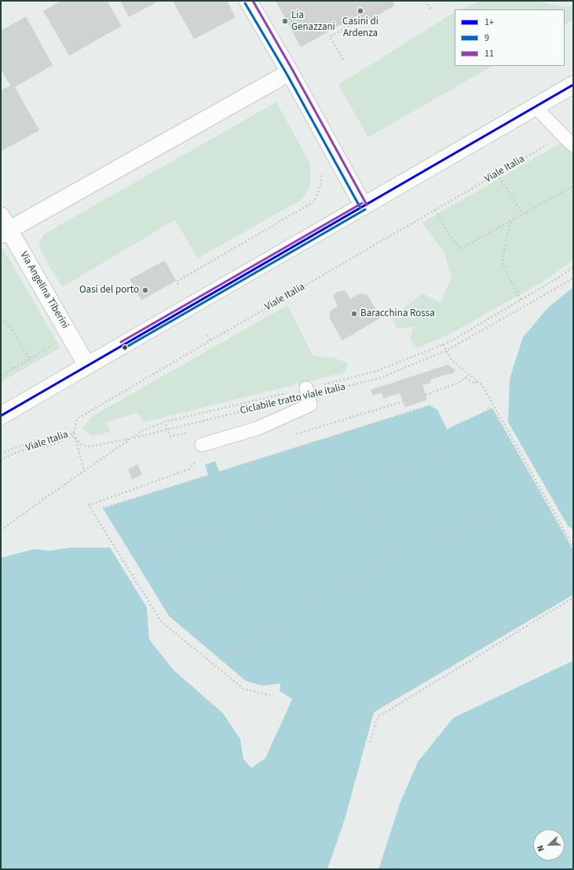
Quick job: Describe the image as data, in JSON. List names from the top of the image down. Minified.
{"streets":{"street":["Via Angelina Tiberini"],"path":["Viale Italia","Ciclabile tratto viale italia"]},"places":["Casini di Ardenza","Lia Genazzani","Oasi del porto","Baracchina Rossa"],"lines":["transit line 11","transit line 9","transit line 1+"],"legend":["1+","9","11"],"north":"left"}
